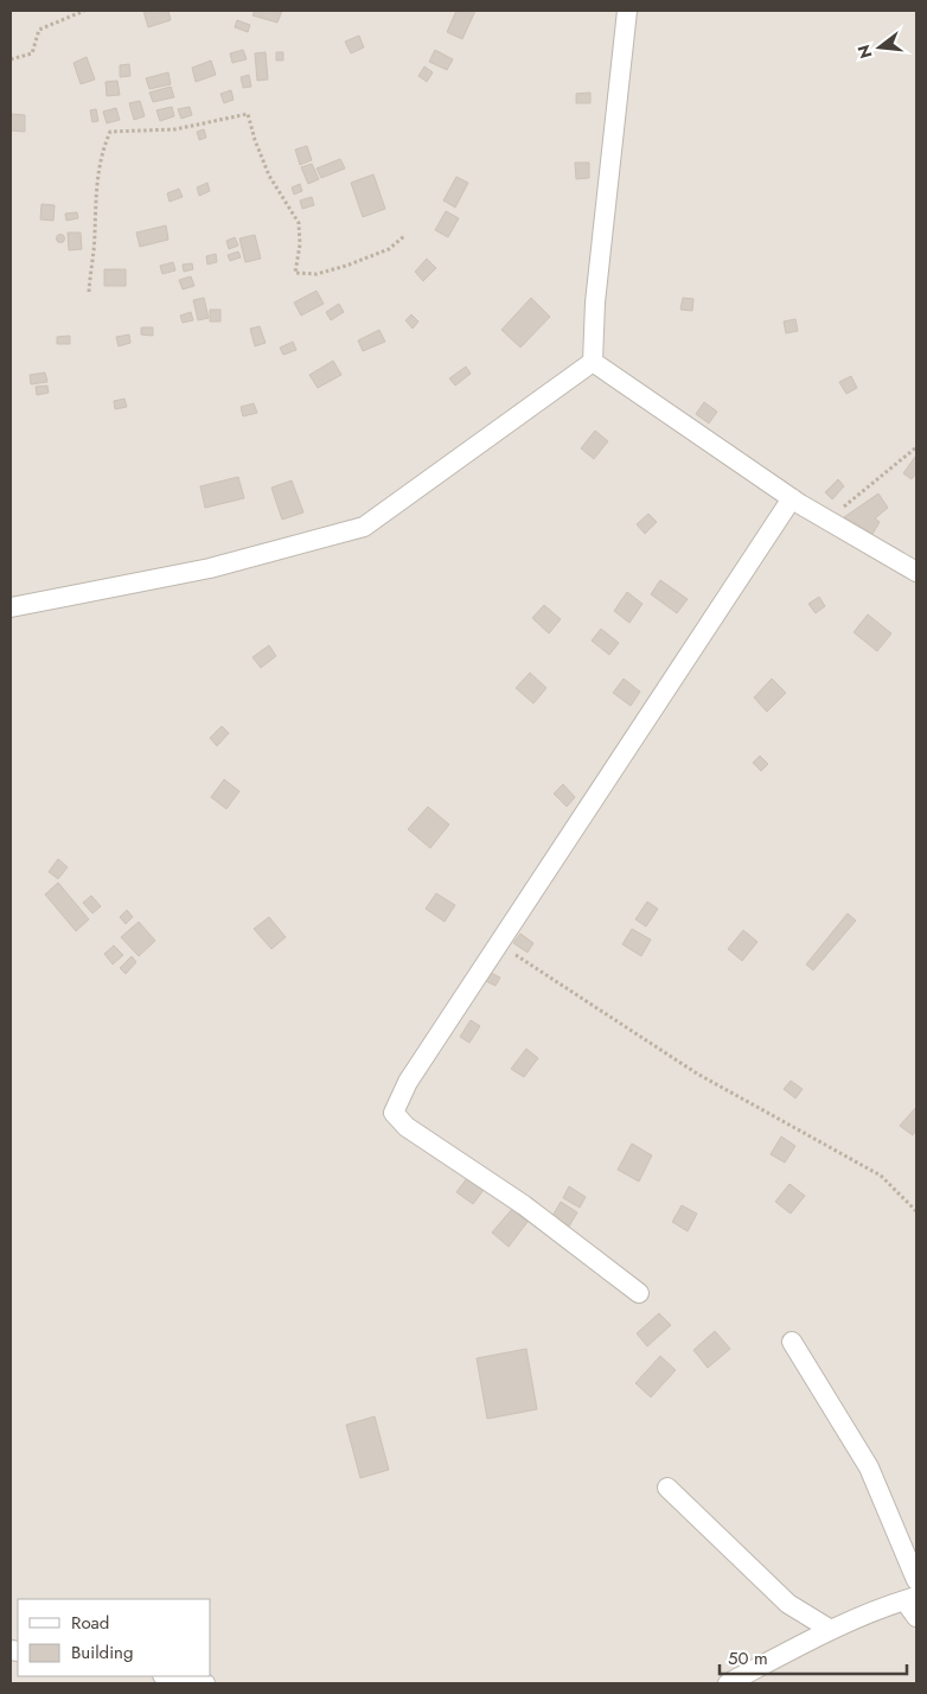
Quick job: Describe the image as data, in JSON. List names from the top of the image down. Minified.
{"legend":["Road","Building"],"scale_bar":"50 m","north":"left"}
